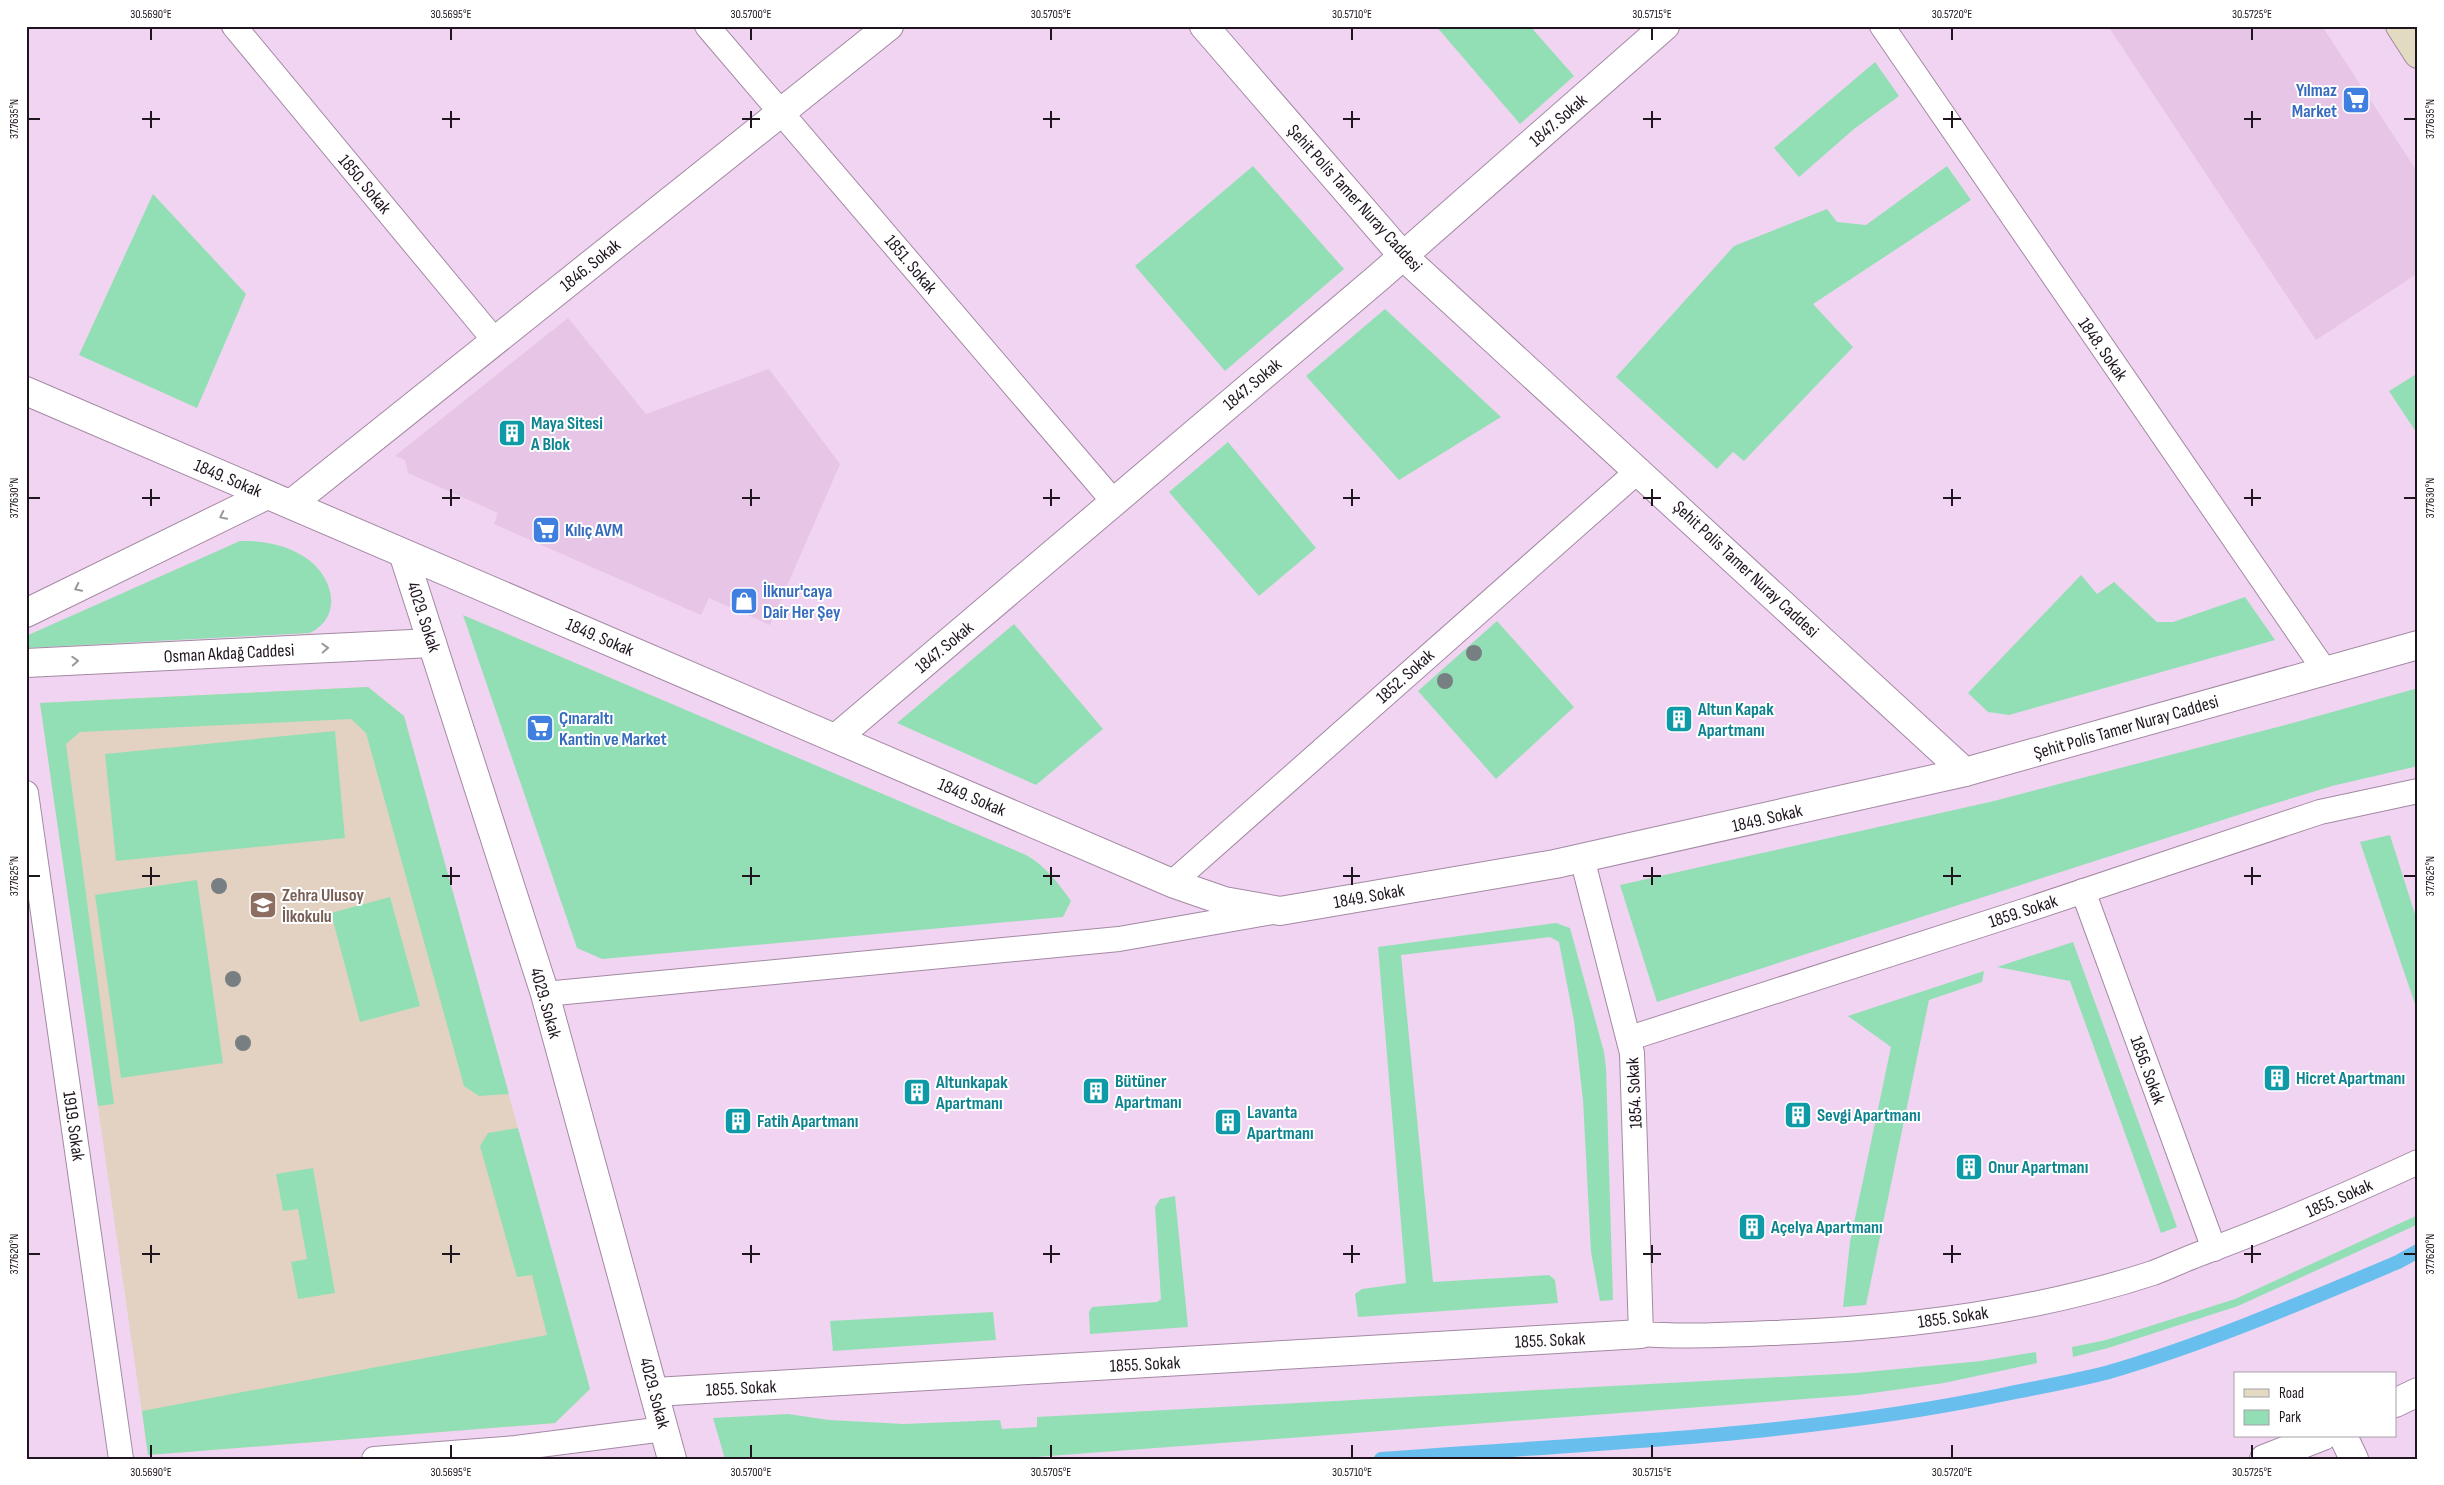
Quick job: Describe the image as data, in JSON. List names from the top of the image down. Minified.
{"streets":{"street":["1847. Sokak","Şehit Polis Tamer Nuray Caddesi","1846. Sokak","1849. Sokak","4029. Sokak","Osman Akdağ Caddesi","1855. Sokak"],"lane":["1850. Sokak","1851. Sokak","1848. Sokak","1852. Sokak","1859. Sokak","1856. Sokak","1854. Sokak","1919. Sokak"]},"crossings":[["1847. Sokak","Şehit Polis Tamer Nuray Caddesi"],["1847. Sokak","1851. Sokak"],["1847. Sokak","1849. Sokak"],["1850. Sokak","1846. Sokak"],["Şehit Polis Tamer Nuray Caddesi","1848. Sokak"],["Şehit Polis Tamer Nuray Caddesi","1849. Sokak"],["Şehit Polis Tamer Nuray Caddesi","1852. Sokak"],["1851. Sokak","1846. Sokak"],["1846. Sokak","1849. Sokak"],["1849. Sokak","4029. Sokak"],["1849. Sokak","1852. Sokak"],["1849. Sokak","1854. Sokak"],["4029. Sokak","Osman Akdağ Caddesi"],["4029. Sokak","1855. Sokak"],["1859. Sokak","1856. Sokak"],["1859. Sokak","1854. Sokak"],["1856. Sokak","1855. Sokak"],["1854. Sokak","1855. Sokak"]],"places":{"supermarket":["Yılmaz Market","Kılıç AVM","Çınaraltı Kantin ve Market"],"building":["Maya Sitesi A Blok","Altun Kapak Apartmanı","Hicret Apartmanı","Bütüner Apartmanı","Altunkapak Apartmanı","Sevgi Apartmanı","Fatih Apartmanı","Lavanta Apartmanı","Onur Apartmanı","Açelya Apartmanı"],"shop":["İlknur'caya Dair Her Şey"],"school or university":["Zehra Ulusoy İlkokulu"]},"legend":["Road","Park"],"coordinates":["30.5690°E","30.5695°E","30.5700°E","30.5705°E","30.5710°E","30.5715°E","30.5720°E","30.5725°E","37.7635°N","37.7630°N","37.7625°N","37.7620°N"]}
